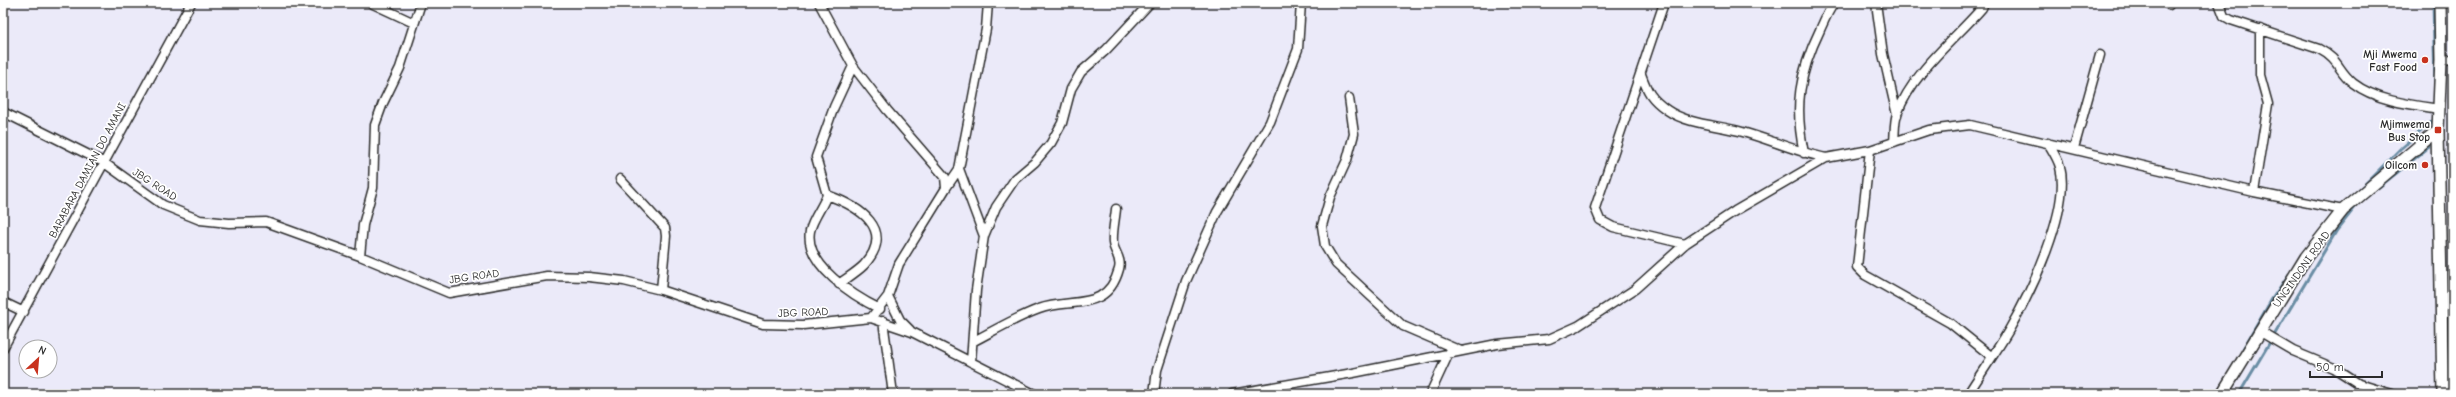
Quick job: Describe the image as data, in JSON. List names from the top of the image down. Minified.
{"streets":{"main road":["UNGINDONI ROAD"],"street":["BARABARA DAMIAN DO AMANI","JBG ROAD"]},"crossings":[["BARABARA DAMIAN DO AMANI","JBG ROAD"]],"places":{"other":["Mji Mwema Fast Food","Oilcom"],"transit":["Mjimwema Bus Stop"]},"scale_bar":"50 m","north":"top right"}
